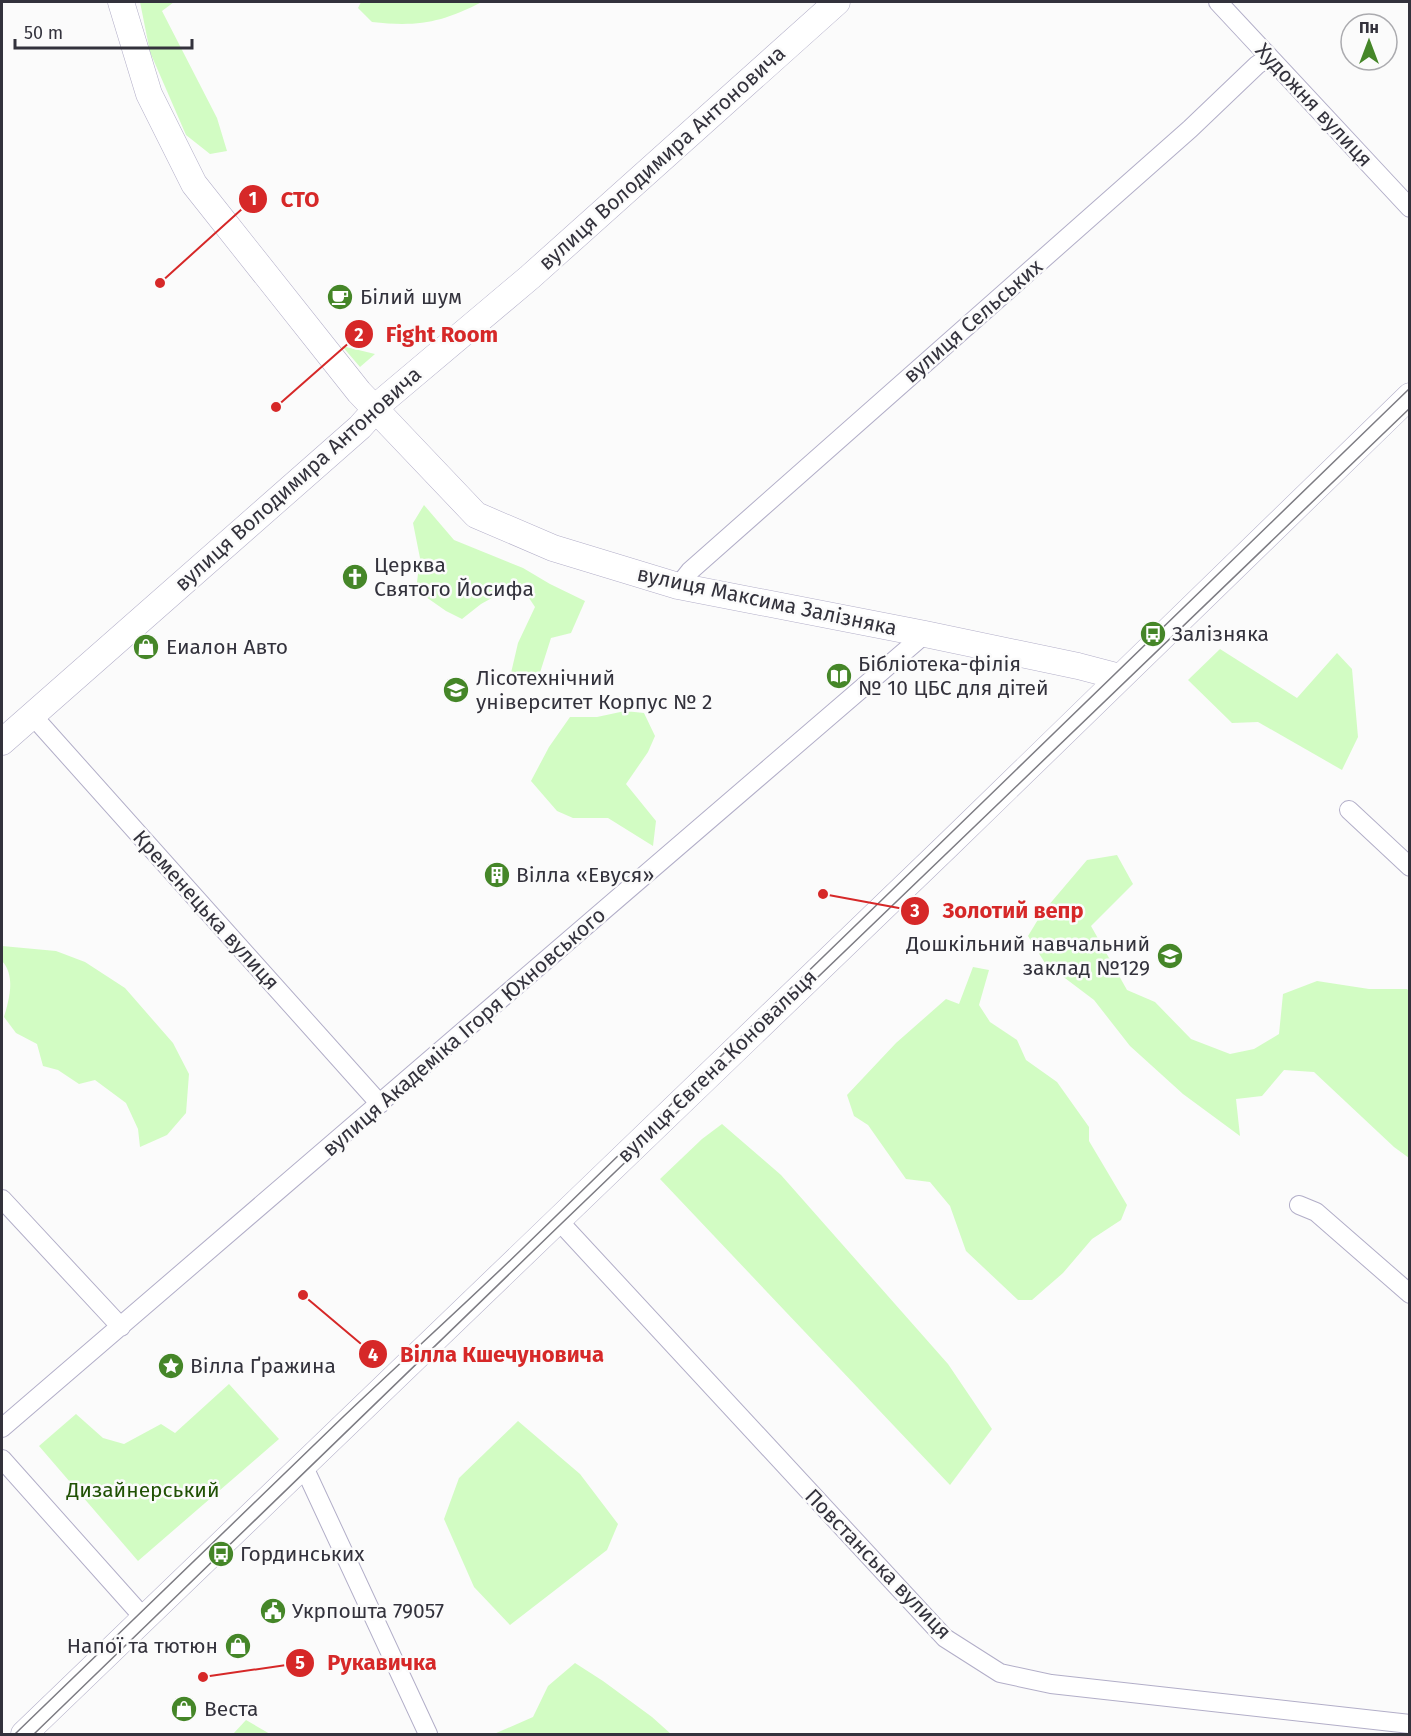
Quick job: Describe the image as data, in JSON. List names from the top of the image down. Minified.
{"streets":{"street":["Художня вулиця","вулиця Володимира Антоновича","вулиця Сельських","вулиця Максима Залізняка","Кременецька вулиця","вулиця Академіка Ігоря Юхновського","вулиця Євгена Коновальця","Повстанська вулиця"]},"crossings":[["Художня вулиця","вулиця Сельських"],["вулиця Володимира Антоновича","вулиця Максима Залізняка"],["вулиця Володимира Антоновича","Кременецька вулиця"],["вулиця Сельських","вулиця Максима Залізняка"],["вулиця Максима Залізняка","вулиця Академіка Ігоря Юхновського"],["вулиця Максима Залізняка","вулиця Євгена Коновальця"],["Кременецька вулиця","вулиця Академіка Ігоря Юхновського"],["вулиця Євгена Коновальця","Повстанська вулиця"]],"parks":["Дизайнерський"],"places":{"other":["СТО","Fight Room","Золотий вепр","Вілла Кшечуновича","Рукавичка"],"cafe":["Білий шум"],"church":["Церква Святого Йосифа"],"bus stop":["Залізняка","Гординських"],"shop":["Еиалон Авто","Напої та тютюн","Веста"],"library":["Бібліотека-філія № 10 ЦБС для дітей"],"school or university":["Лісотехнічний університет Корпус № 2","Дошкільний навчальний заклад №129"],"building":["Вілла «Евуся»"],"place":["Вілла Ґражина"],"public building":["Укрпошта 79057"]},"scale_bar":"50 m","north":"top"}
